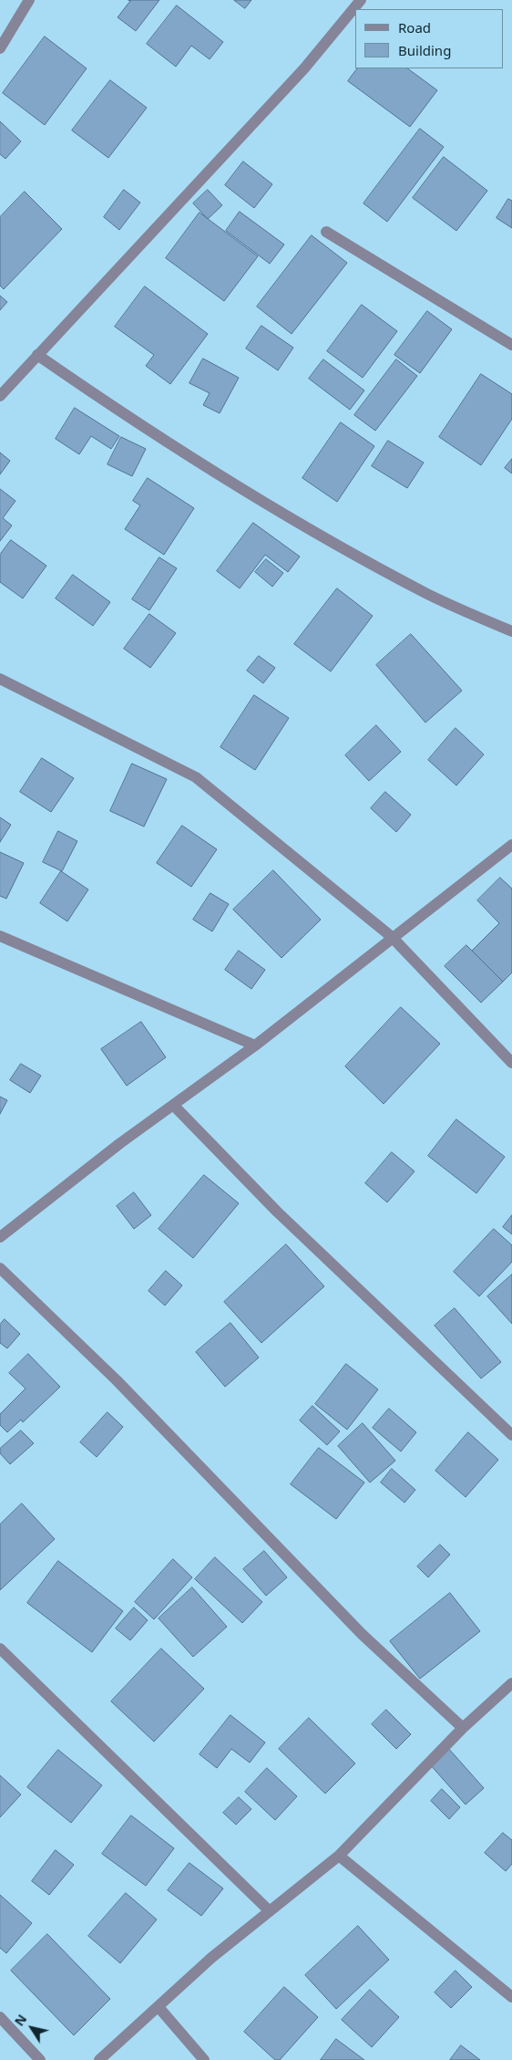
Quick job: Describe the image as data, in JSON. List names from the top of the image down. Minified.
{"legend":["Road","Building"],"north":"top left"}
